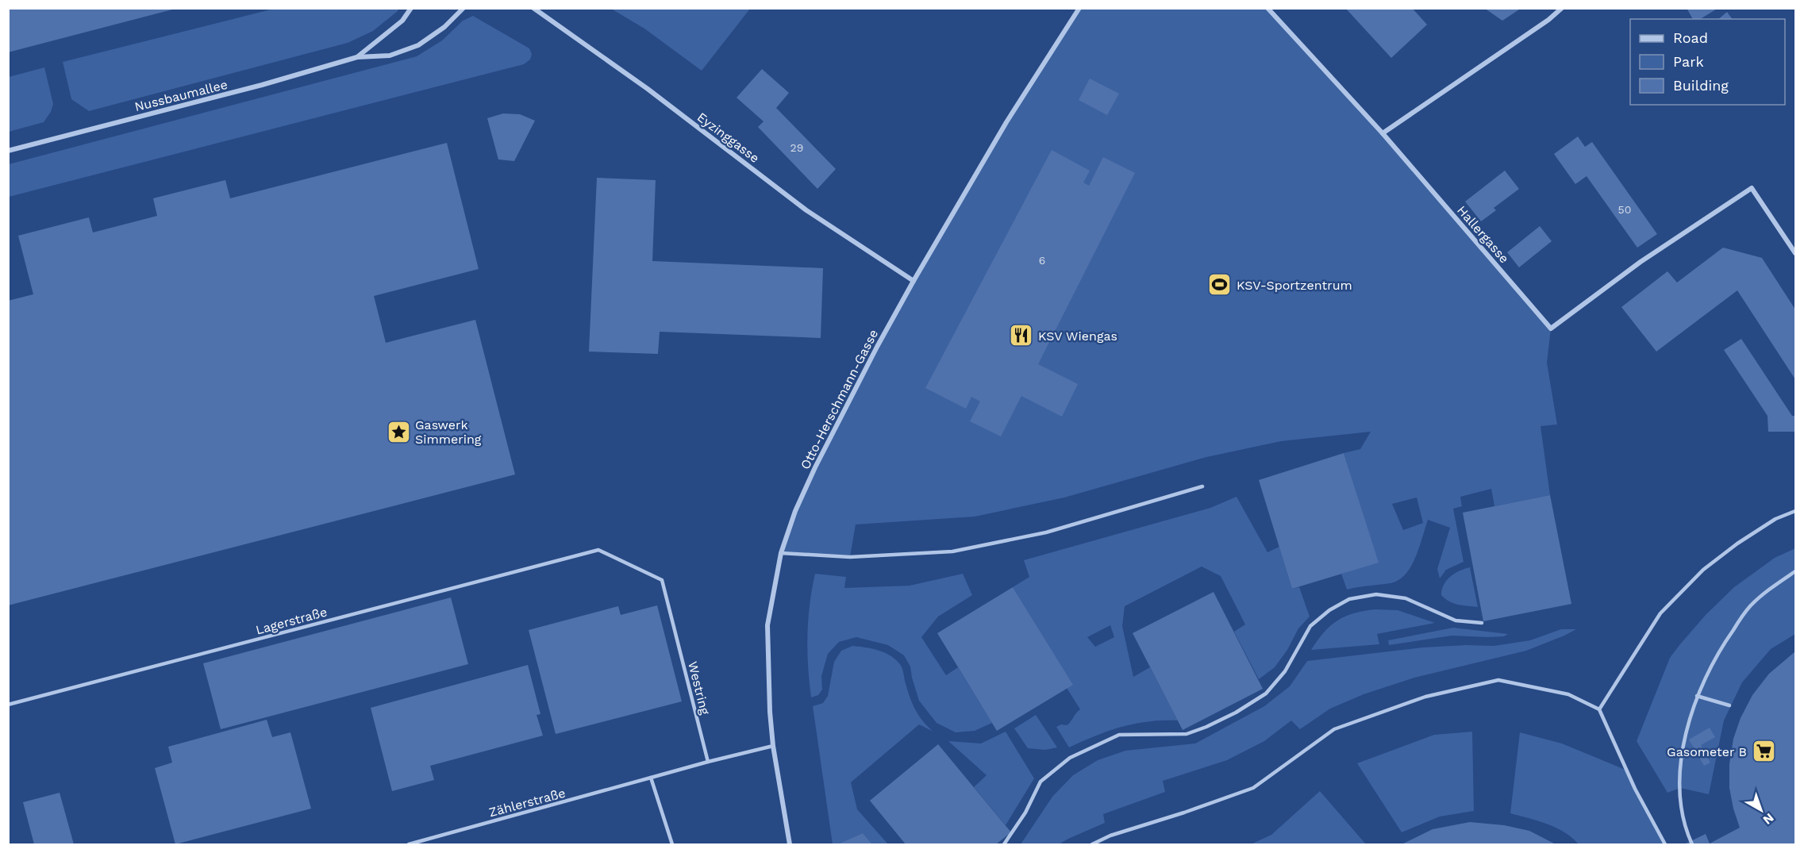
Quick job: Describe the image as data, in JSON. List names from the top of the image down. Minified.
{"streets":{"street":["Nussbaumallee","Eyzinggasse","Hallergasse","Otto-Herschmann-Gasse"],"lane":["Lagerstraße","Westring","Zählerstraße"]},"crossings":[["Eyzinggasse","Otto-Herschmann-Gasse"],["Lagerstraße","Westring"]],"places":{"sports":["KSV-Sportzentrum"],"restaurant":["KSV Wiengas"],"place":["Gaswerk Simmering"],"supermarket":["Gasometer B"]},"house_numbers":["29","50","6"],"legend":["Road","Park","Building"],"north":"bottom right"}
